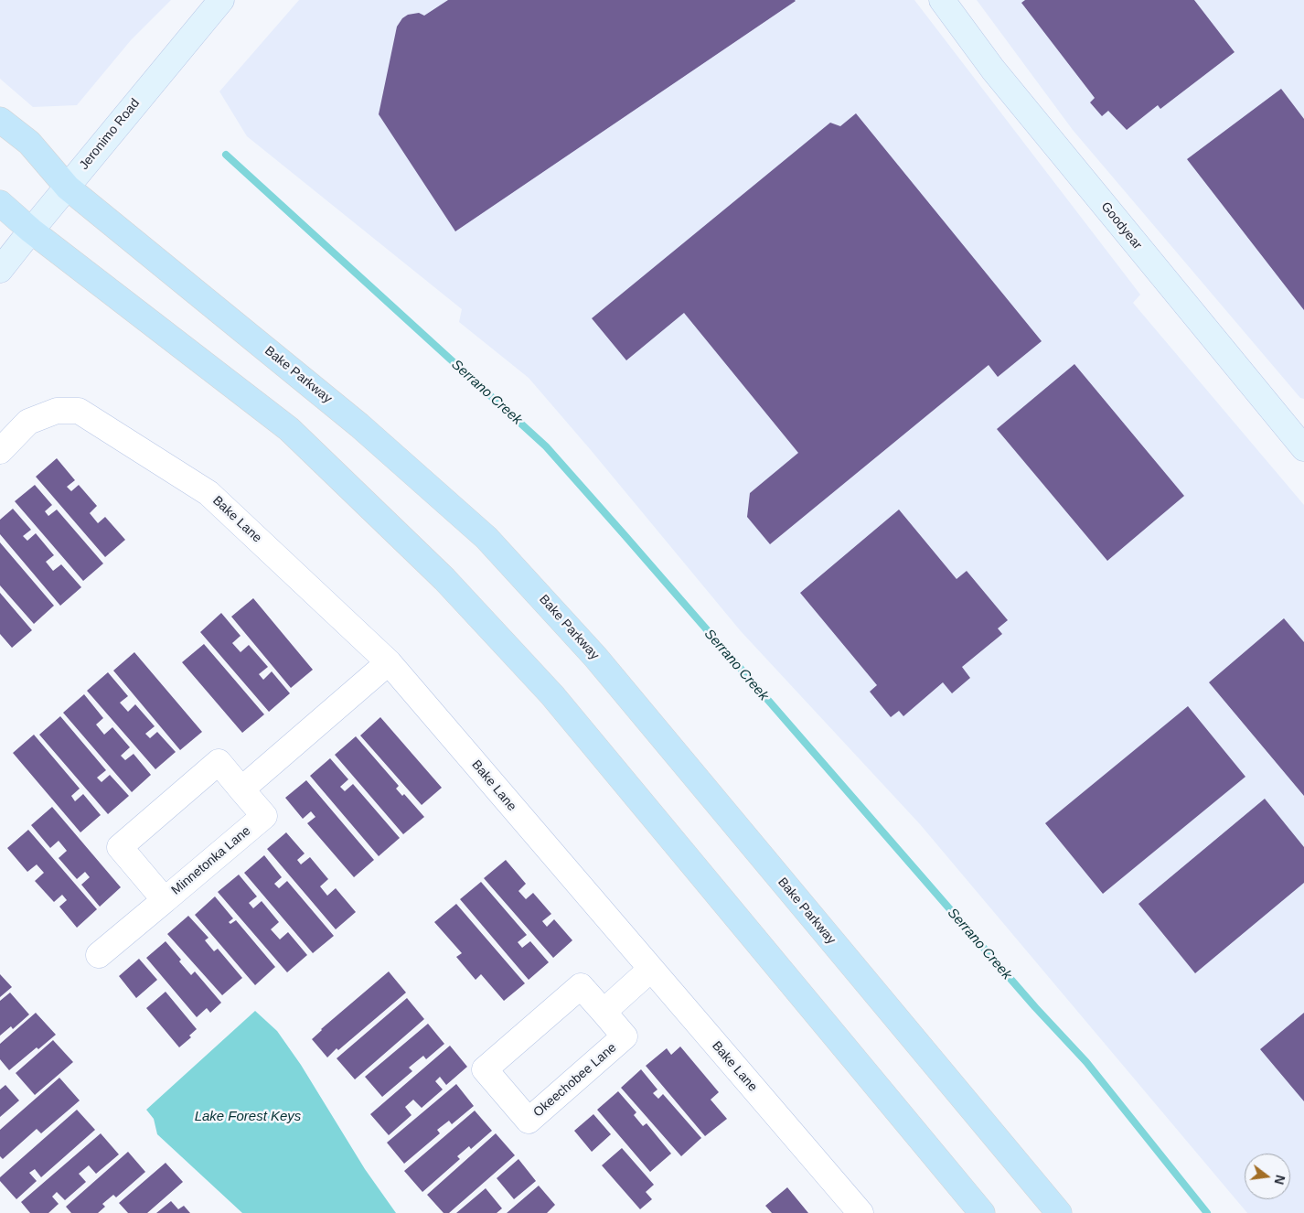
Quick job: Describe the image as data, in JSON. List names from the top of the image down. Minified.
{"streets":{"main road":["Bake Parkway"],"street":["Jeronimo Road","Goodyear","Bake Lane","Minnetonka Lane","Okeechobee Lane"]},"crossings":[["Jeronimo Road","Bake Parkway"]],"water":["Serrano Creek","Lake Forest Keys"],"north":"right"}
